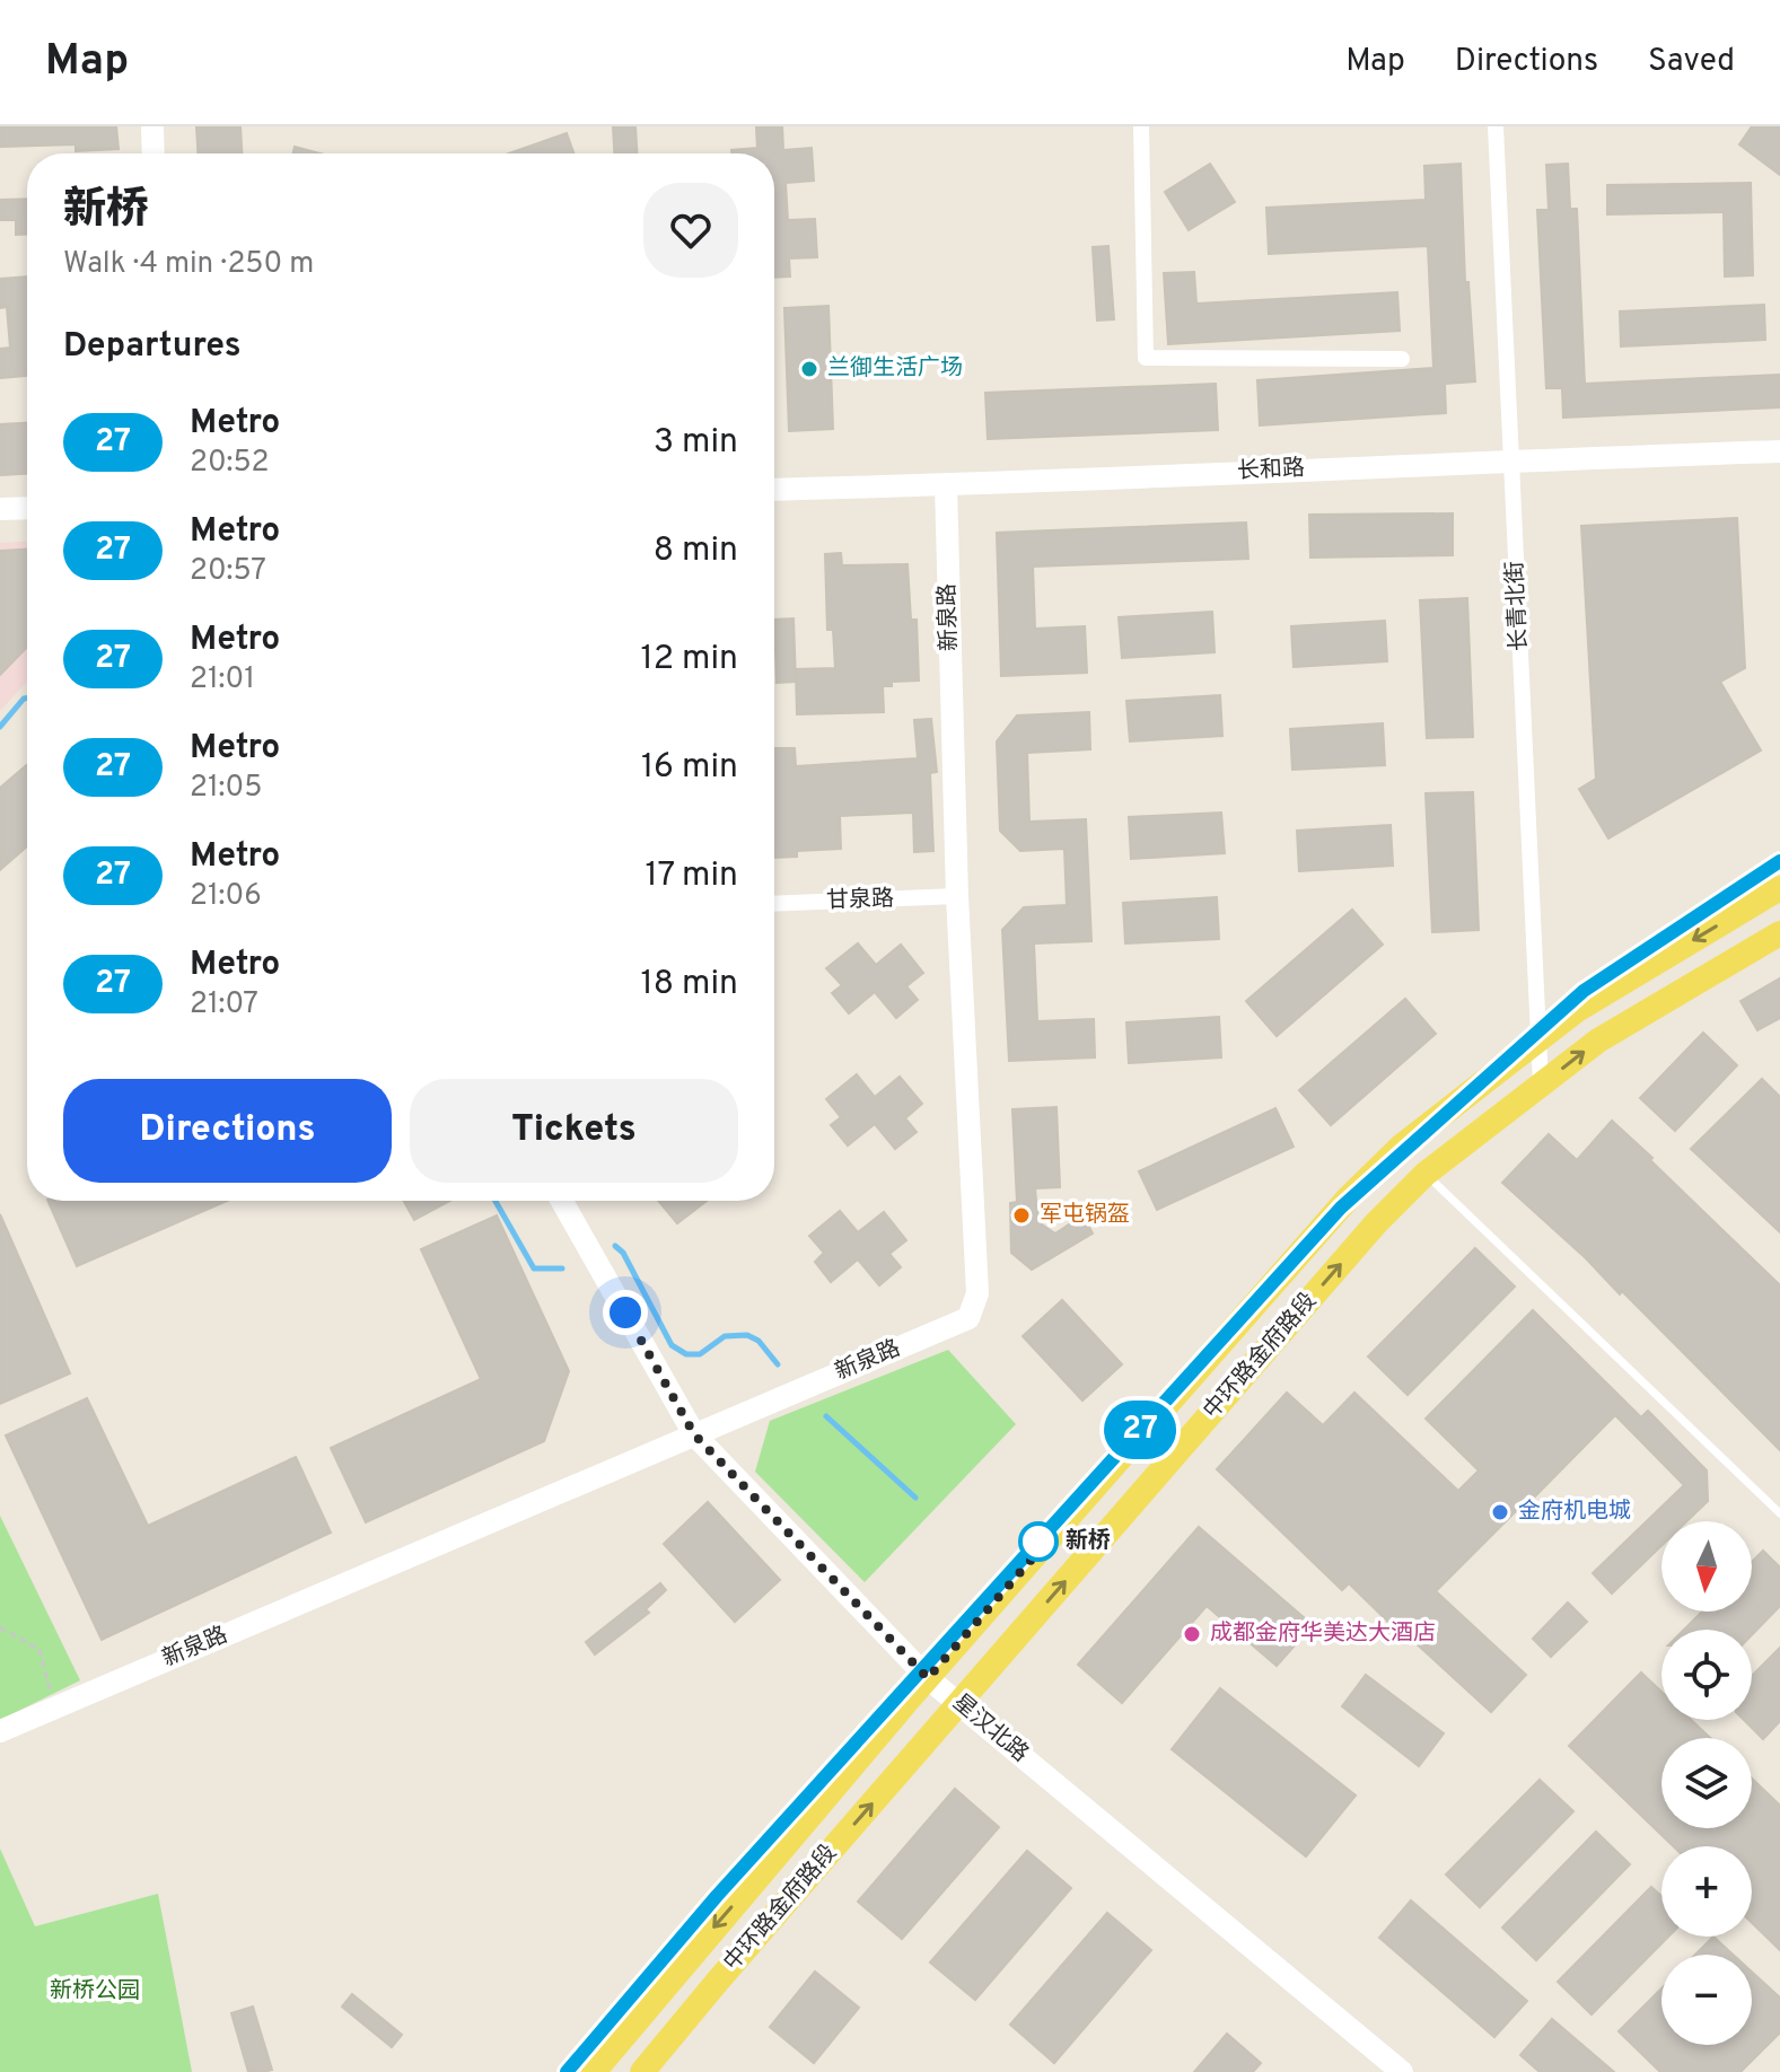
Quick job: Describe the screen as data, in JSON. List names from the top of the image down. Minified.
{"streets":{"main road":["中环路金府路段"],"street":["长和路","长青北街","新泉路","甘泉路","星汉北路"]},"crossings":[["长和路","长青北街"],["长和路","新泉路"],["长青北街","中环路金府路段"],["新泉路","甘泉路"],["新泉路","星汉北路"],["中环路金府路段","星汉北路"]],"parks":["新桥公园"],"places":["兰御生活广场","军屯锅盔","金府机电城","新桥","成都金府华美达大酒店"],"lines":["metro line 27"],"north":"bottom","page":{"header":"Map","nav":["Map","Directions","Saved"],"on_map":"27","heading":[["新桥","Walk · 4 min · 250 m"],"Departures"],"list":[{"mark":"27","name":"Metro","note":"20:52","value":"3 min"},{"mark":"27","name":"Metro","note":"20:57","value":"8 min"},{"mark":"27","name":"Metro","note":"21:01","value":"12 min"},{"mark":"27","name":"Metro","note":"21:05","value":"16 min"},{"mark":"27","name":"Metro","note":"21:06","value":"17 min"},{"mark":"27","name":"Metro","note":"21:07","value":"18 min"}],"buttons":["Directions","Tickets"],"map_buttons":["+","−"]}}
